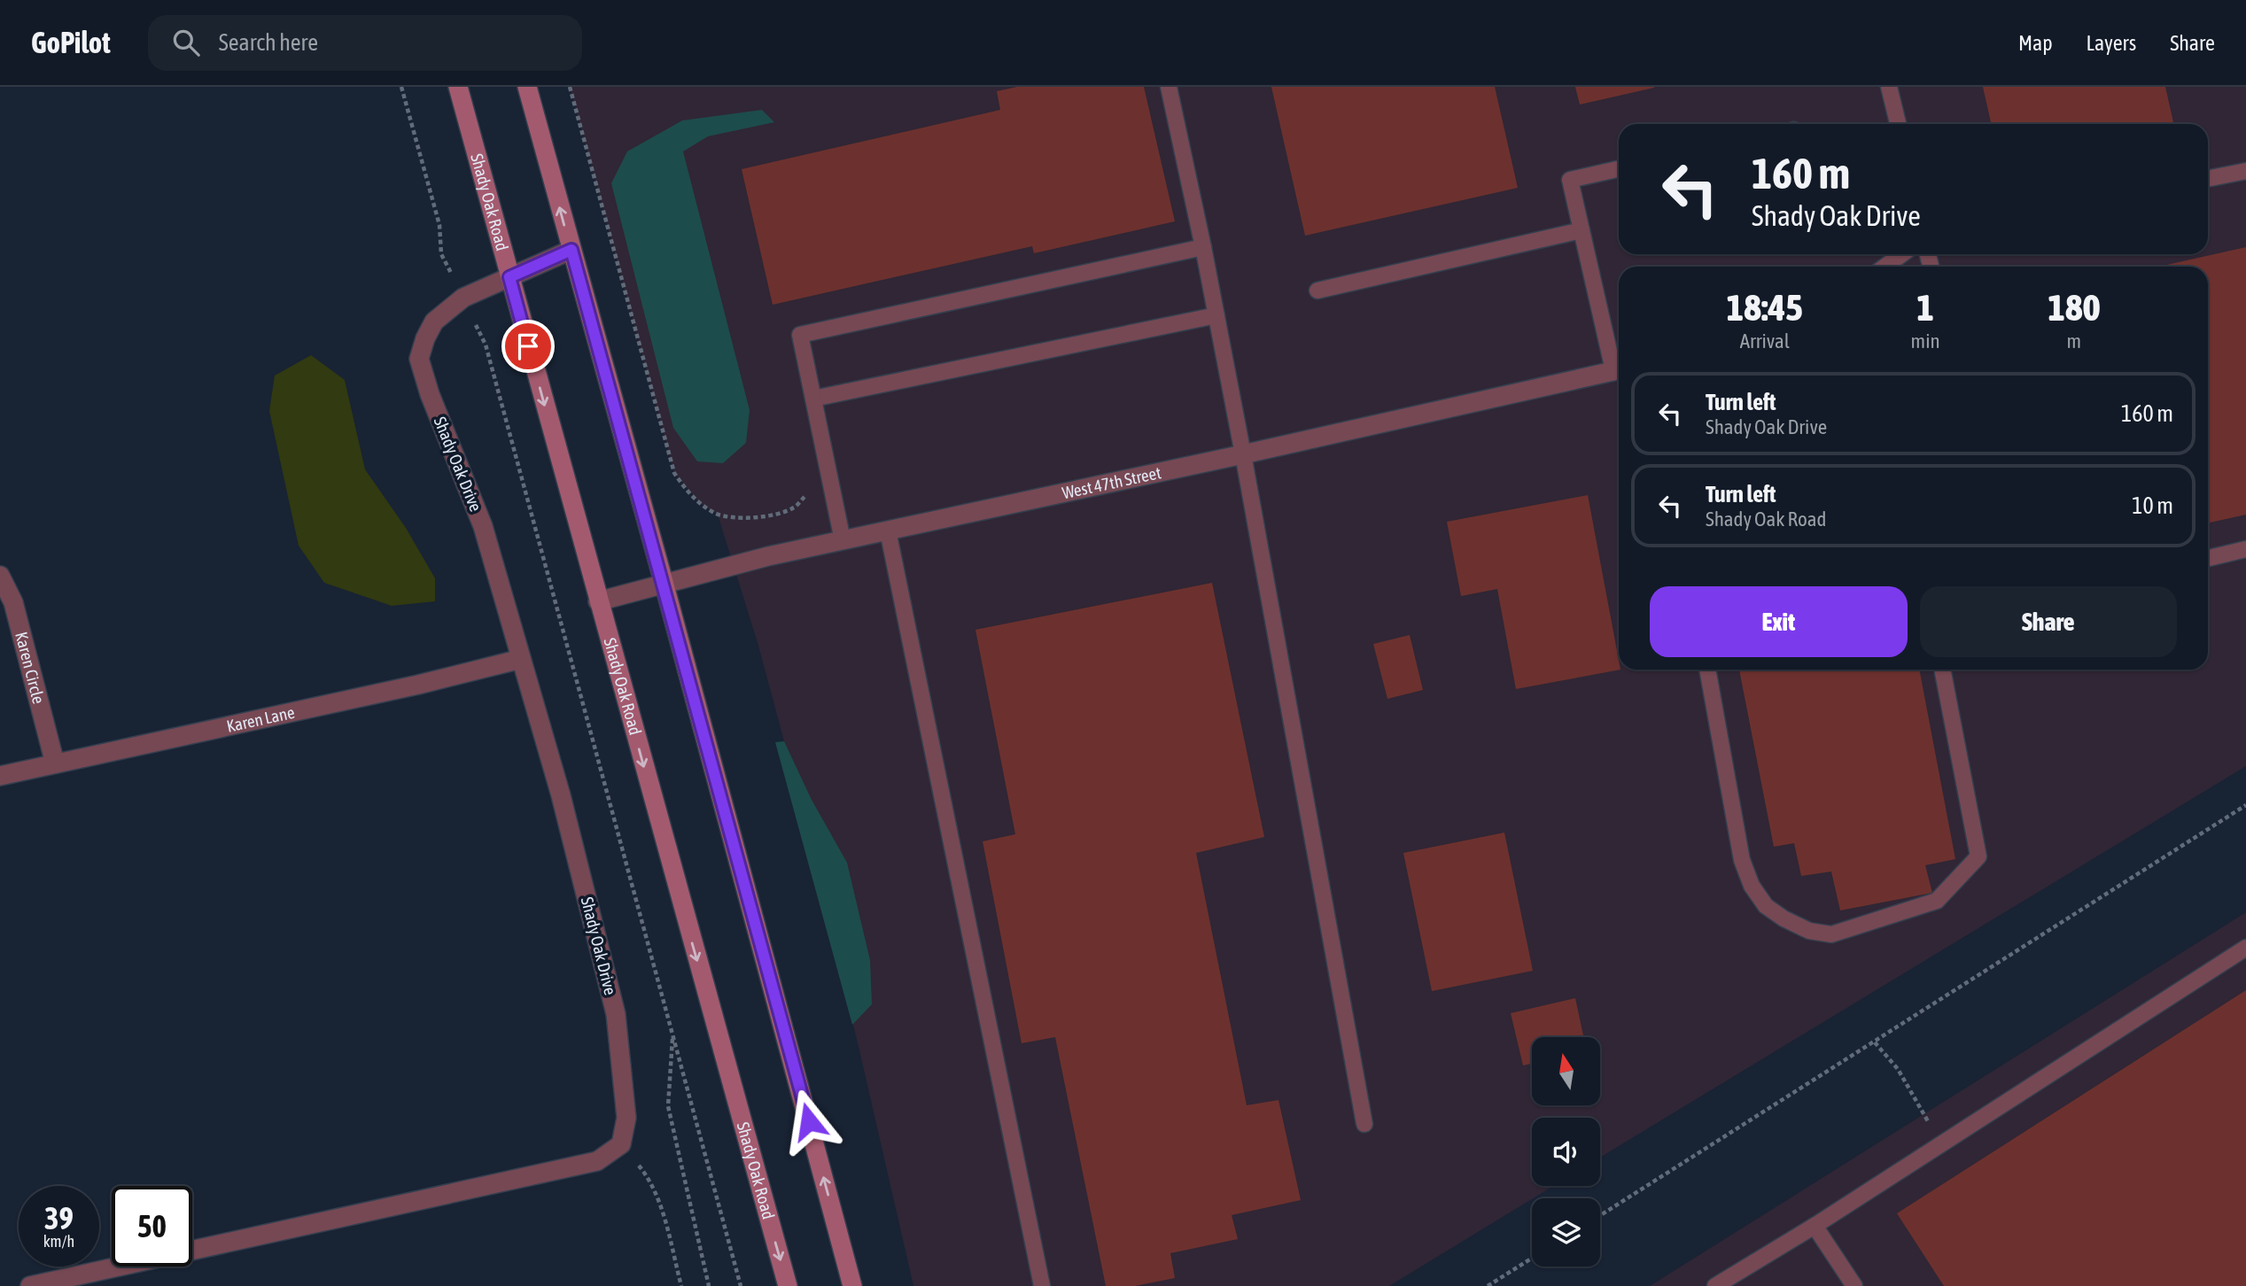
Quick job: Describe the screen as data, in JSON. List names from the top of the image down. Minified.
{"streets":{"main road":["Shady Oak Road"],"street":["Shady Oak Drive","West 47th Street","Karen Circle","Karen Lane"]},"crossings":[["Shady Oak Road","Shady Oak Drive"],["Shady Oak Road","West 47th Street"],["Shady Oak Drive","Karen Lane"],["Karen Circle","Karen Lane"]],"north":"top","page":{"header":"GoPilot","search":"Search here","nav":["Map","Layers","Share"],"turn":["160 m","Shady Oak Drive"],"eta":["18:45","Arrival","1","min","180","m"],"list":[{"name":"Turn left","note":"Shady Oak Drive","value":"160 m"},{"name":"Turn left","note":"Shady Oak Road","value":"10 m"}],"buttons":["Exit","Share"],"speed":"39 km/h","limit":"50"}}
